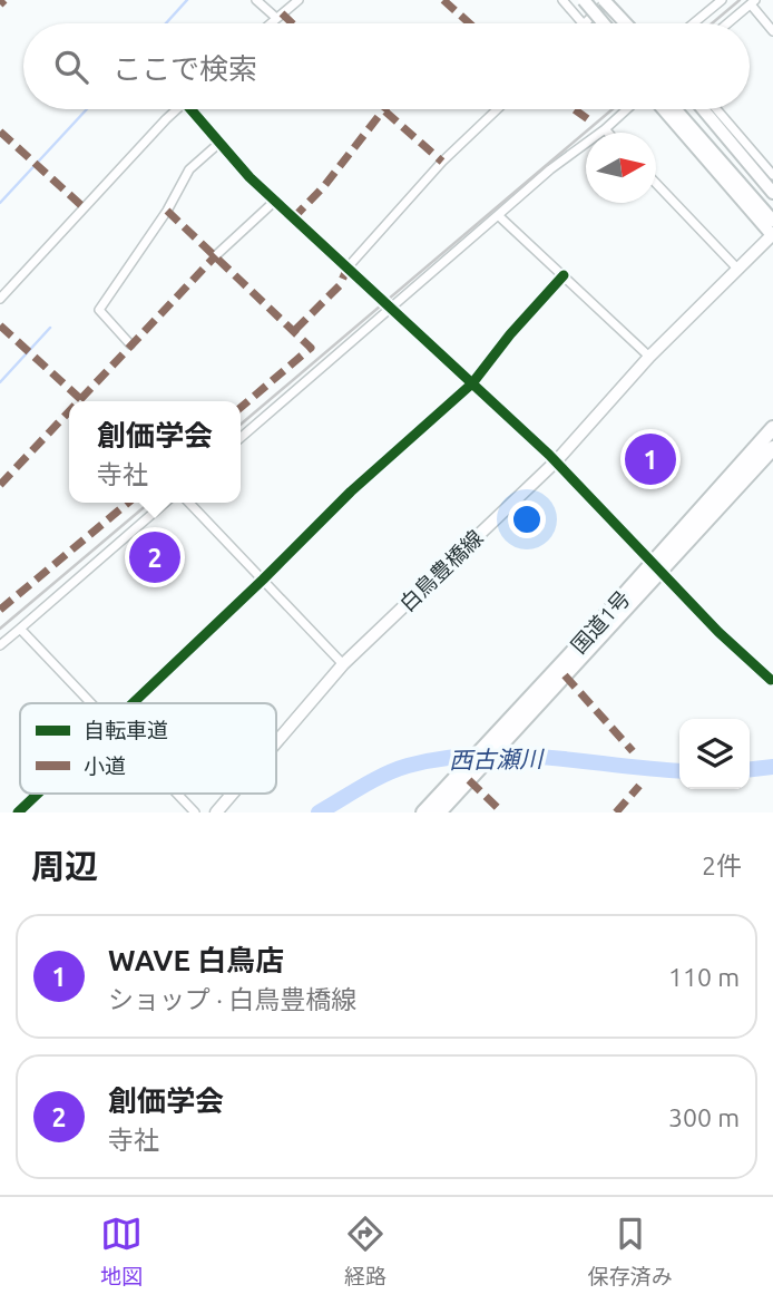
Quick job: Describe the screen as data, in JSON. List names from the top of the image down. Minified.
{"streets":{"highway":["国道1号"],"main road":["白鳥豊橋線"]},"water":["西古瀬川"],"legend":["自転車道","小道"],"north":"right","page":{"search":"ここで検索","popup":["創価学会","寺社"],"pins":["1","2"],"heading":["周辺","2件"],"list":[{"mark":"1","name":"WAVE 白鳥店","note":"ショップ · 白鳥豊橋線","value":"110 m"},{"mark":"2","name":"創価学会","note":"寺社","value":"300 m"}],"nav":["地図","経路","保存済み"]}}
